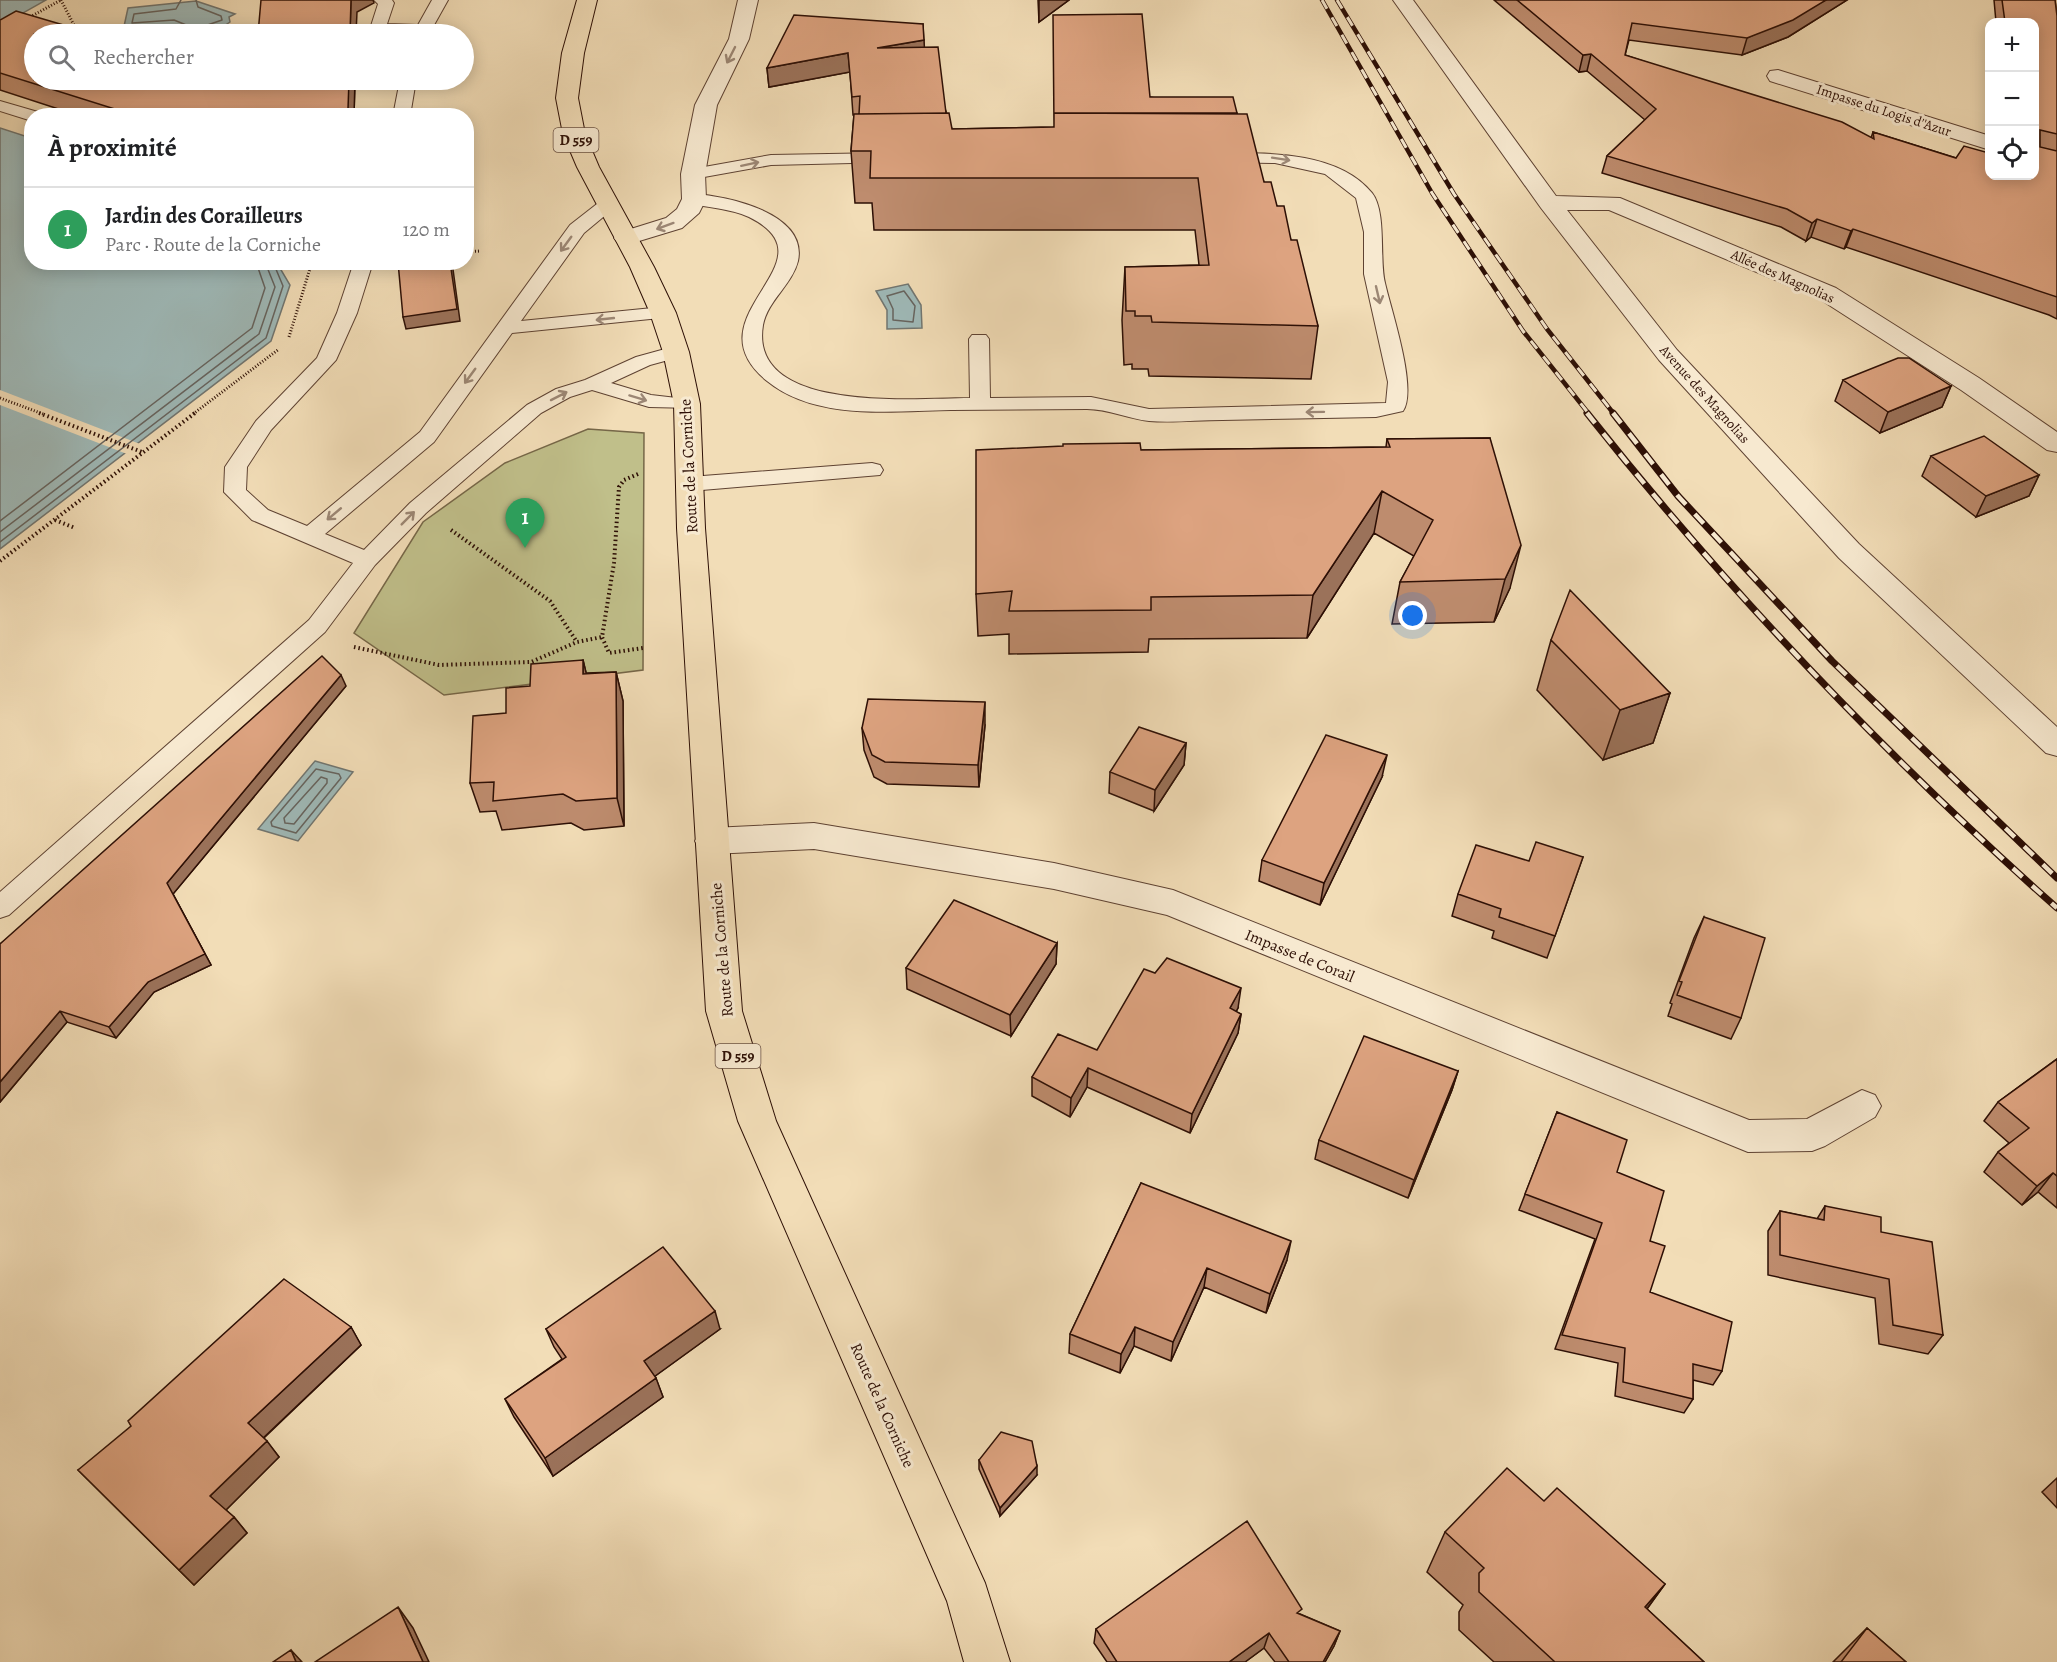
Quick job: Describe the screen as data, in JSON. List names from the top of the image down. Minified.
{"streets":{"main road":["D 559","Route de la Corniche"],"street":["Impasse du Logis d''Azur","Allée des Magnolias","Avenue des Magnolias","Impasse de Corail"]},"crossings":[["D 559","Route de la Corniche"],["Allée des Magnolias","Avenue des Magnolias"],["Route de la Corniche","Impasse de Corail"]],"page":{"map_buttons":["+","−"],"search":"Rechercher","heading":"À proximité","list":[{"mark":"1","name":"Jardin des Corailleurs","note":"Parc · Route de la Corniche","value":"120 m"}],"pins":"1"}}
